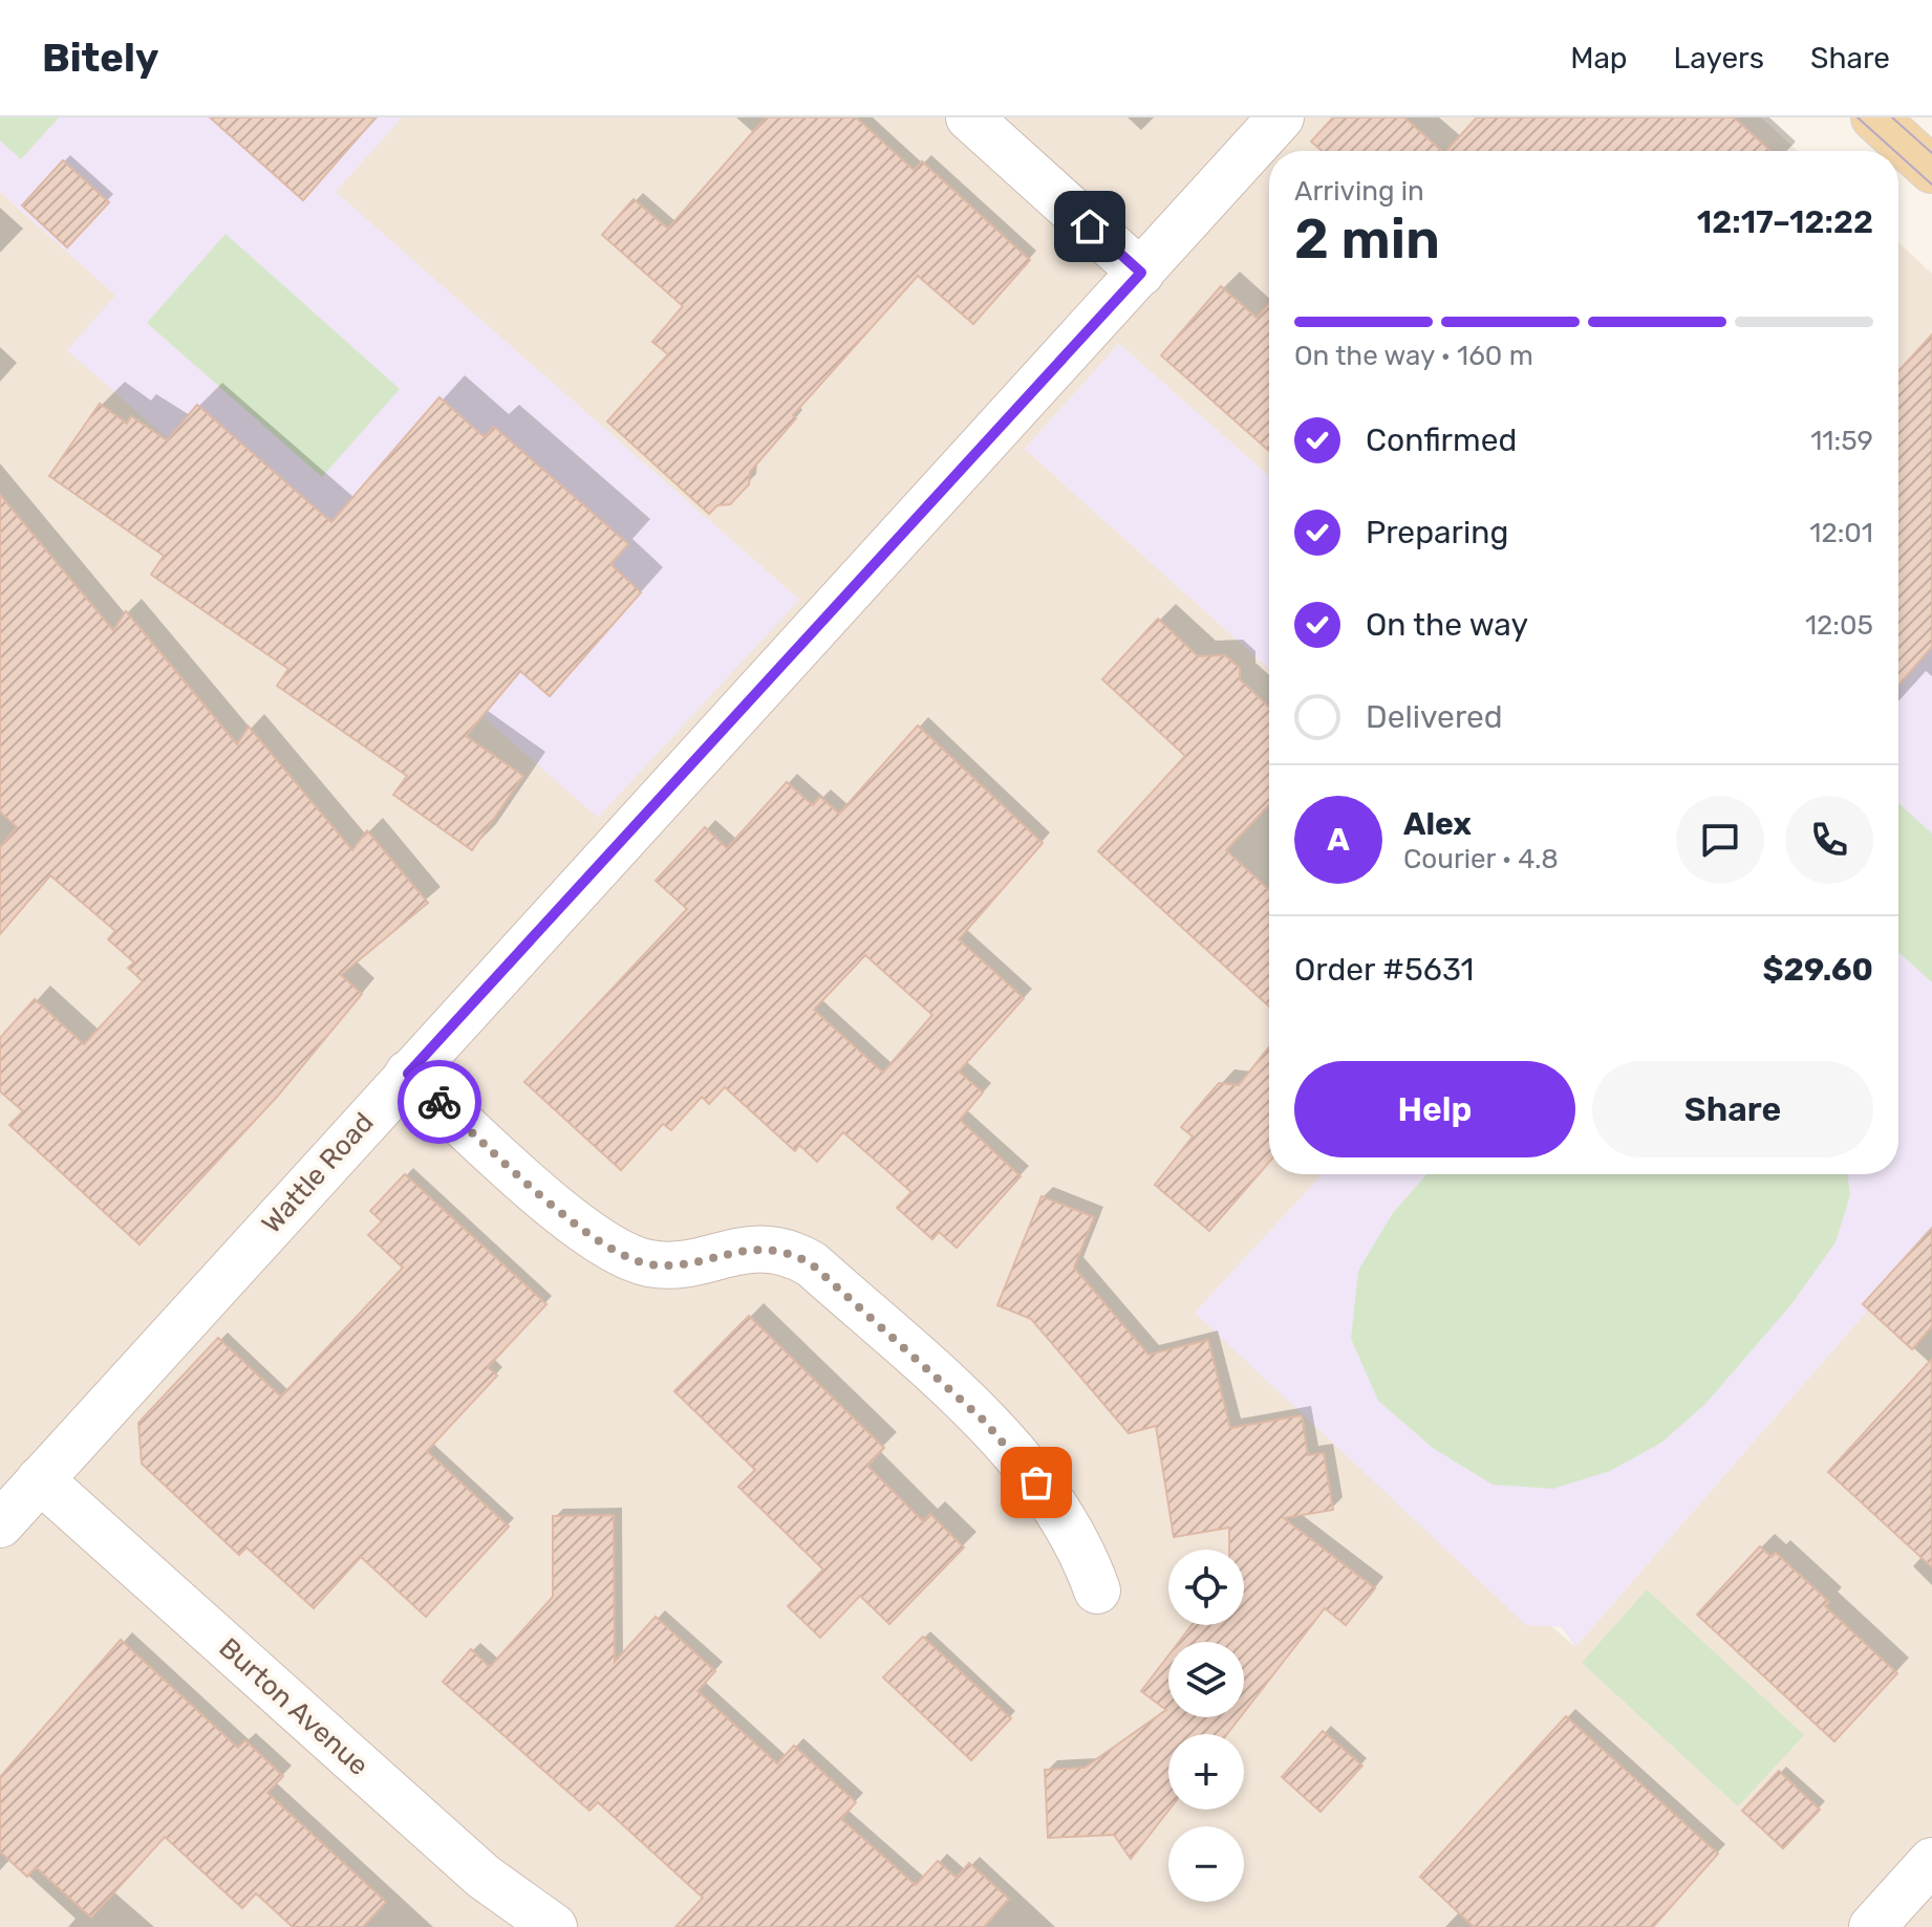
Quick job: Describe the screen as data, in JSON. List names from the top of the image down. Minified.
{"streets":{"street":["Wattle Road","Burton Avenue"]},"crossings":[["Wattle Road","Burton Avenue"]],"page":{"header":"Bitely","nav":["Map","Layers","Share"],"heading":["2 min","Arriving in","12:17–12:22"],"panel":["Alex","Courier · 4.8","Order #5631","$29.60"],"bar":"On the way · 160 m","list":[["Confirmed","11:59"],["Preparing","12:01"],["On the way","12:05"],"Delivered"],"round":"A","buttons":["Help","Share"],"map_buttons":["+","−"]}}
